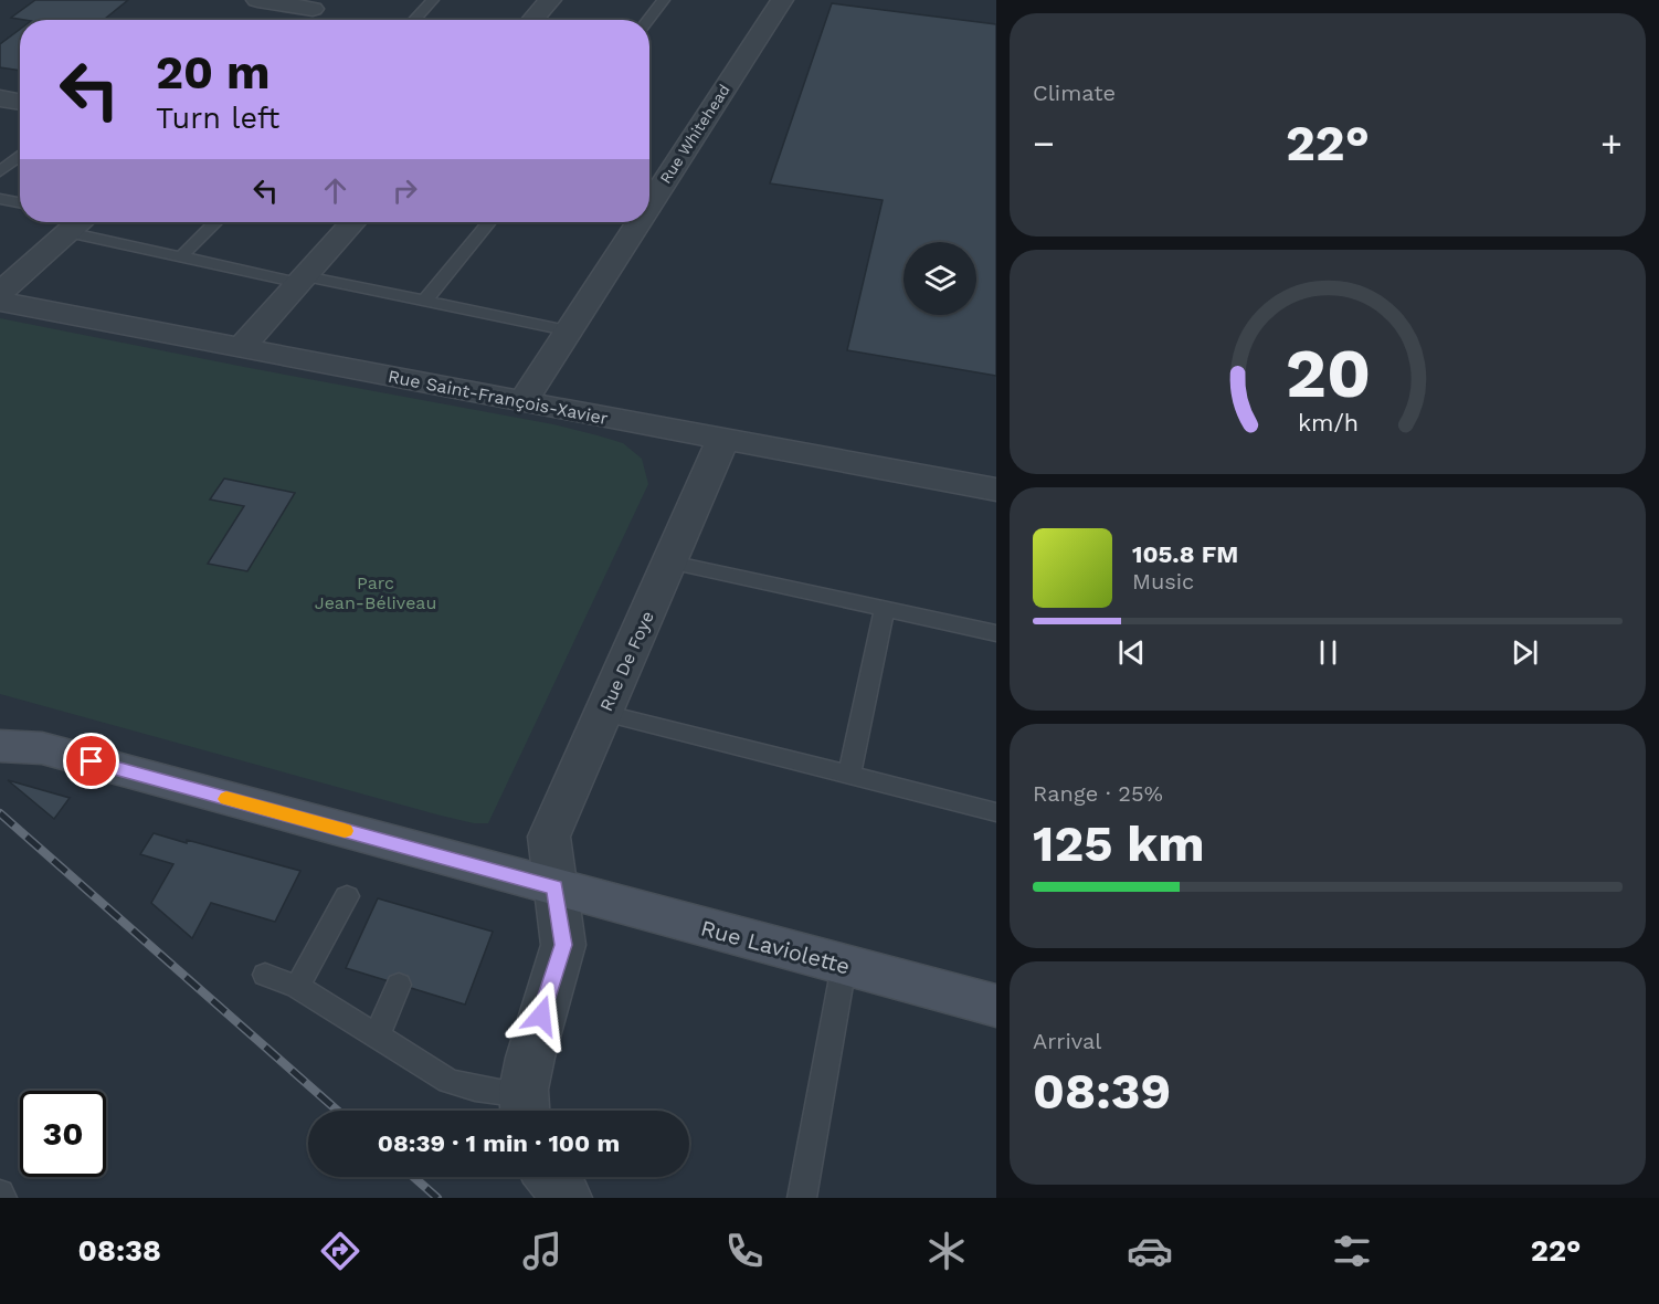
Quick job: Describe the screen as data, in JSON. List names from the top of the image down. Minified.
{"streets":{"main road":["Rue Laviolette"],"street":["Rue Whitehead","Rue Saint-François-Xavier","Rue De Foye"]},"crossings":[["Rue Whitehead","Rue Saint-François-Xavier"],["Rue Saint-François-Xavier","Rue De Foye"],["Rue De Foye","Rue Laviolette"]],"parks":["Parc Jean-Béliveau"],"page":{"tile":["Climate",["Range · 25%","125 km"],["Arrival","08:39"]],"turn":["20 m","Turn left"],"heat":["−","22°","+"],"song":["105.8 FM","Music"],"limit":"30","trip":"08:39 · 1 min · 100 m","tabs":["08:38","22°"],"gauge":["20","km/h"]}}
